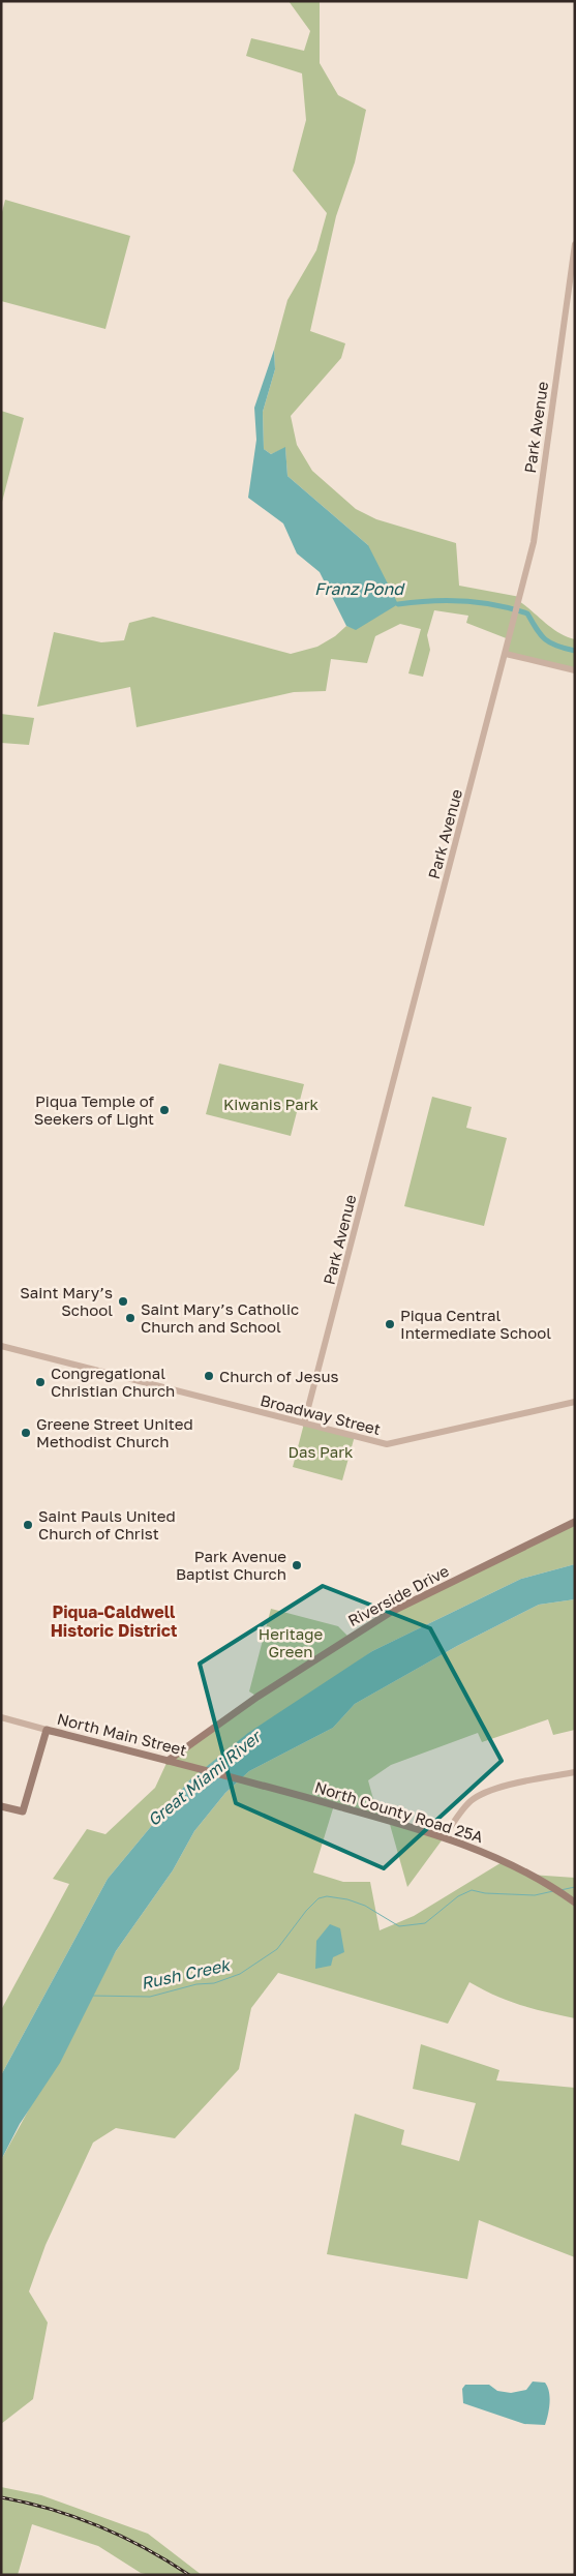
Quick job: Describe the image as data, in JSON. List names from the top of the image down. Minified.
{"streets":{"main road":["Riverside Drive","North Main Street","North County Road 25A"],"street":["Park Avenue","Broadway Street"]},"crossings":[["Park Avenue","Broadway Street"],["Riverside Drive","North Main Street"],["North Main Street","North County Road 25A"]],"districts":["Piqua-Caldwell Historic District"],"water":["Franz Pond","Great Miami River","Rush Creek"],"parks":["Kiwanis Park","Das Park","Heritage Green"],"places":["Piqua Temple of Seekers of Light","Saint Mary’s School","Saint Mary’s Catholic Church and School","Piqua Central Intermediate School","Church of Jesus","Congregational Christian Church","Greene Street United Methodist Church","Saint Pauls United Church of Christ","Park Avenue Baptist Church"]}
